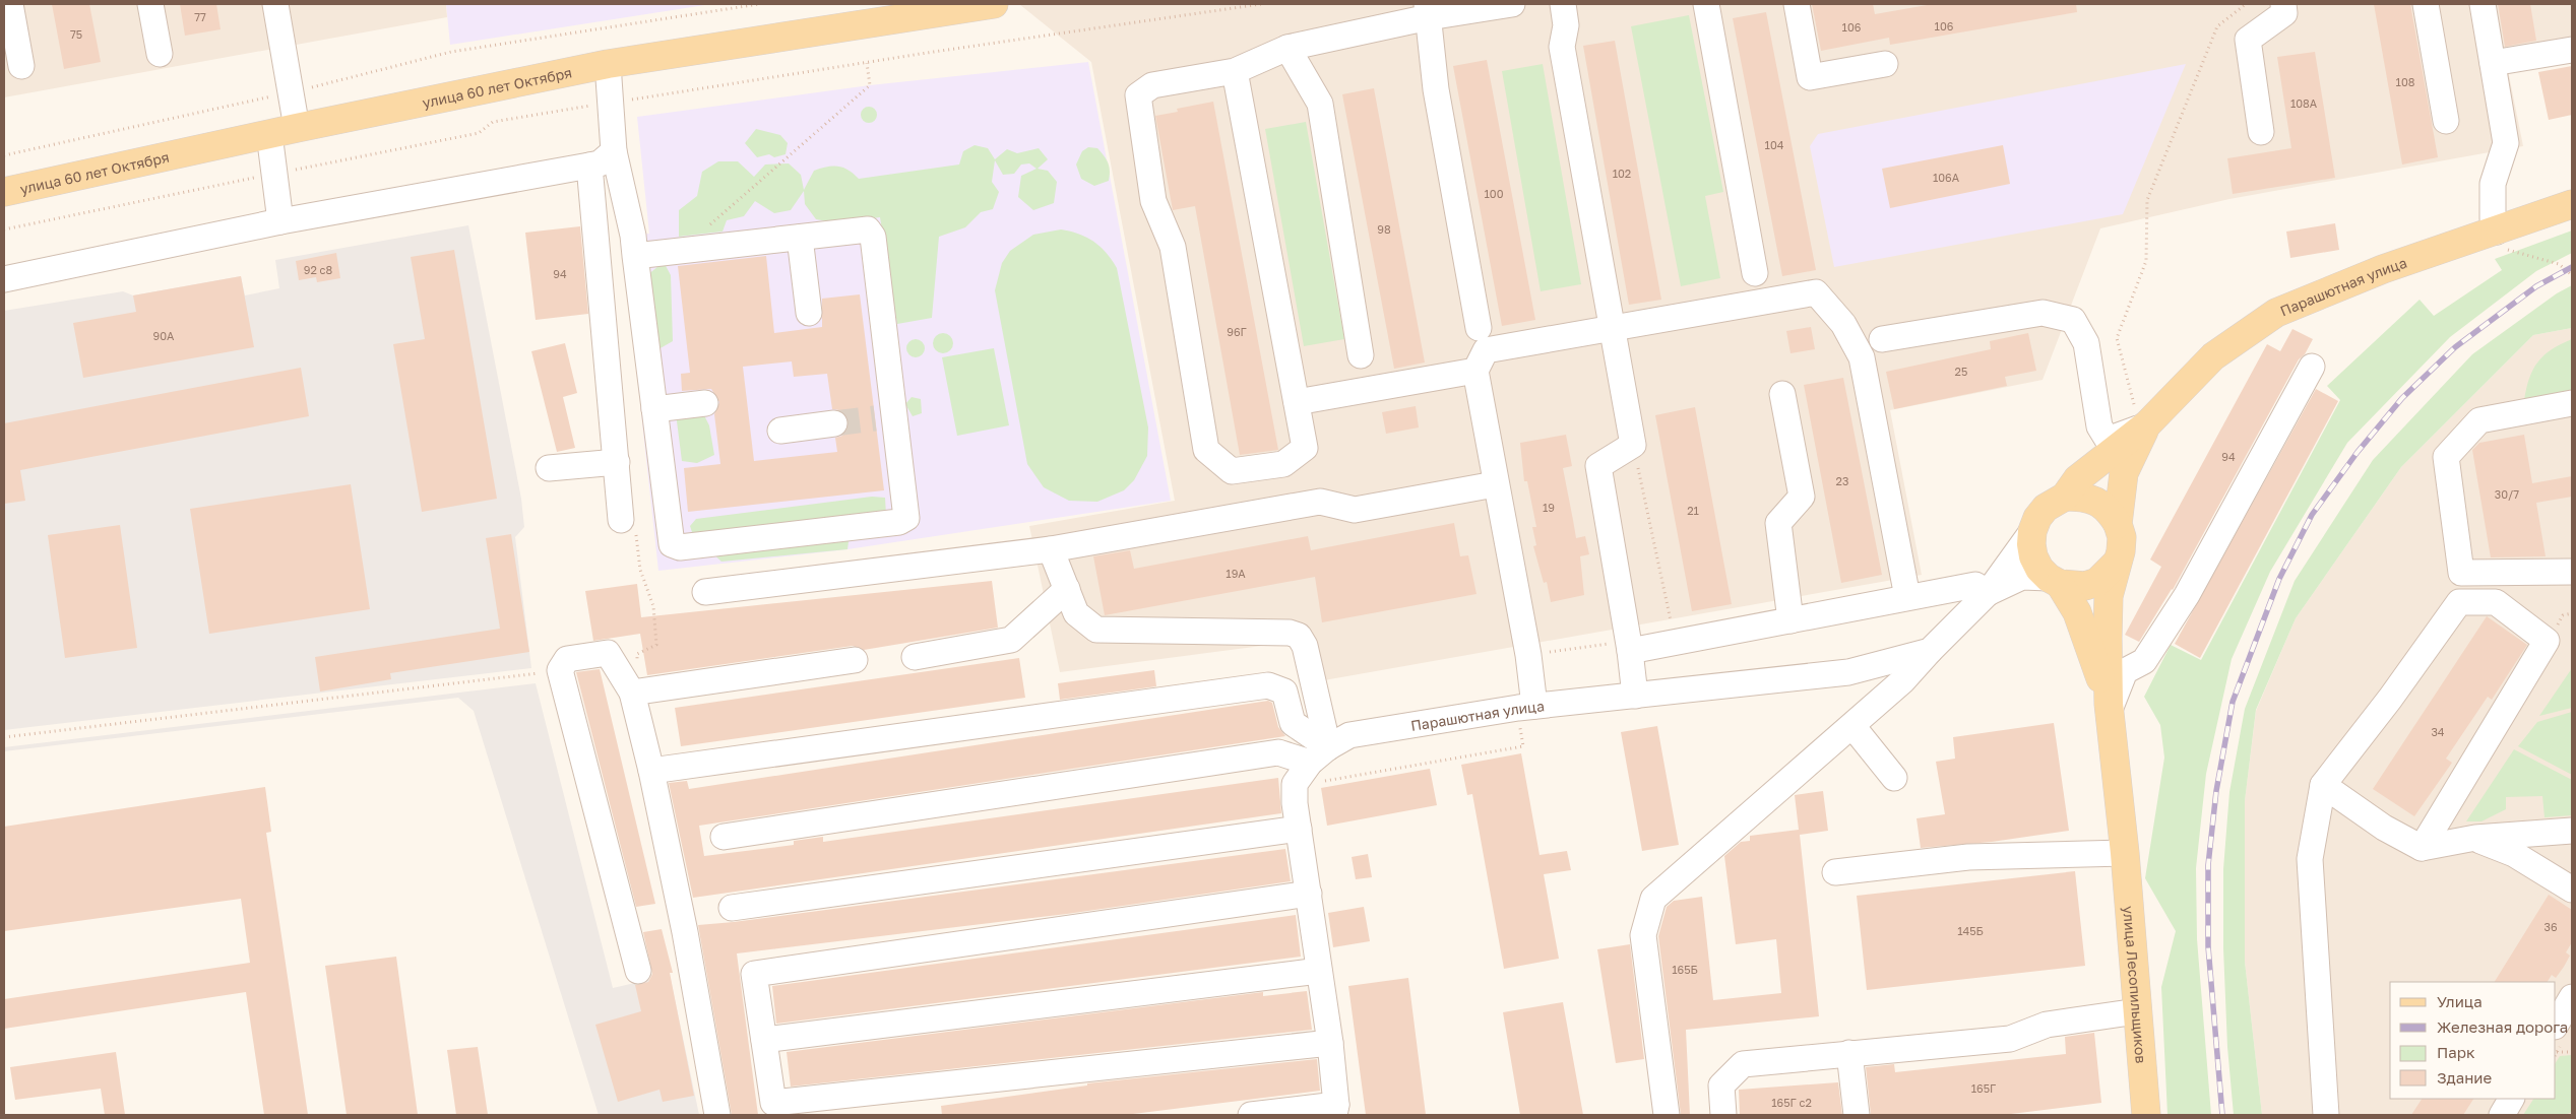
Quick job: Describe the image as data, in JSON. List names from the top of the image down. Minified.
{"streets":{"main road":["улица 60 лет Октября","Парашютная улица","улица Лесопильщиков"]},"house_numbers":["77","106","106","75","108","108А","104","102","106А","100","98","92 с8","94","96Г","90А","25","94","23","30/7","19","21","19А","34","36","145Б","165Б","165Г","165Г с2"],"legend":["Улица","Железная дорога","Парк","Здание"]}
